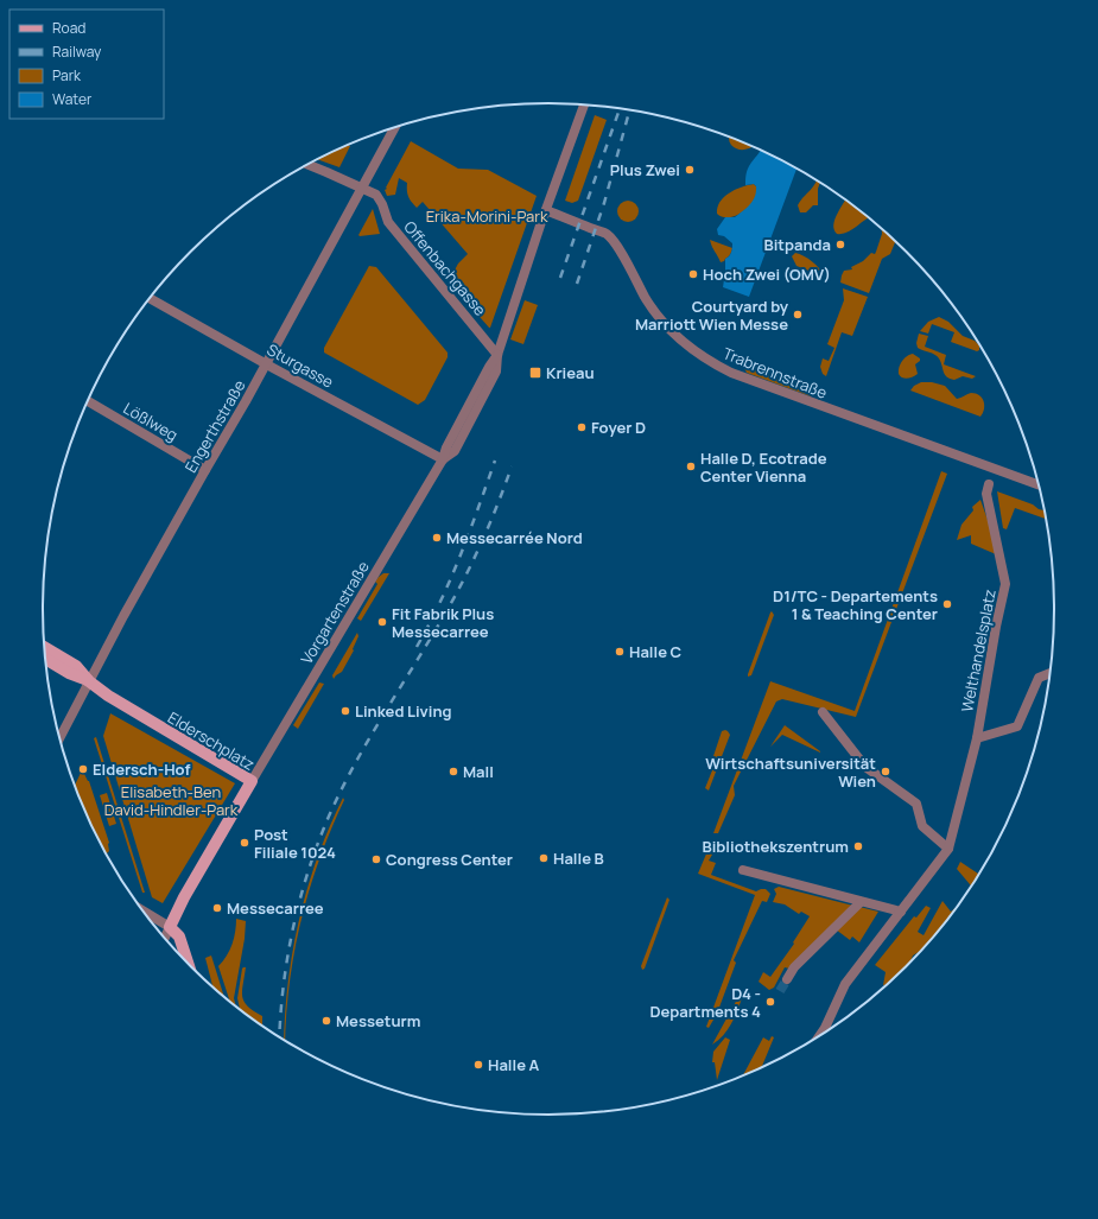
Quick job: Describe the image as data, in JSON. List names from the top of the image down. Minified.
{"streets":{"main road":["Elderschplatz"],"street":["Offenbachgasse","Sturgasse","Trabrennstraße","Lößlweg","Engerthstraße","Vorgartenstraße","Welthandelsplatz"]},"crossings":[["Offenbachgasse","Engerthstraße"],["Offenbachgasse","Vorgartenstraße"],["Sturgasse","Engerthstraße"],["Sturgasse","Vorgartenstraße"],["Trabrennstraße","Vorgartenstraße"],["Lößlweg","Engerthstraße"],["Engerthstraße","Elderschplatz"],["Vorgartenstraße","Elderschplatz"]],"parks":["Erika-Morini-Park","Elisabeth-Ben David-Hindler-Park"],"places":{"other":["Plus Zwei","Bitpanda","Hoch Zwei (OMV)","Courtyard by Marriott Wien Messe","Foyer D","Halle D, Ecotrade Center Vienna","Messecarrée Nord","D1/TC - Departements 1 & Teaching Center","Fit Fabrik Plus Messecarree","Halle C","Linked Living","Eldersch-Hof","Mall","Wirtschaftsuniversität Wien","Post Filiale 1024","Bibliothekszentrum","Halle B","Congress Center","Messecarree","D4 - Departments 4","Messeturm","Halle A"],"transit":["Krieau"]},"legend":["Road","Railway","Park","Water"]}
